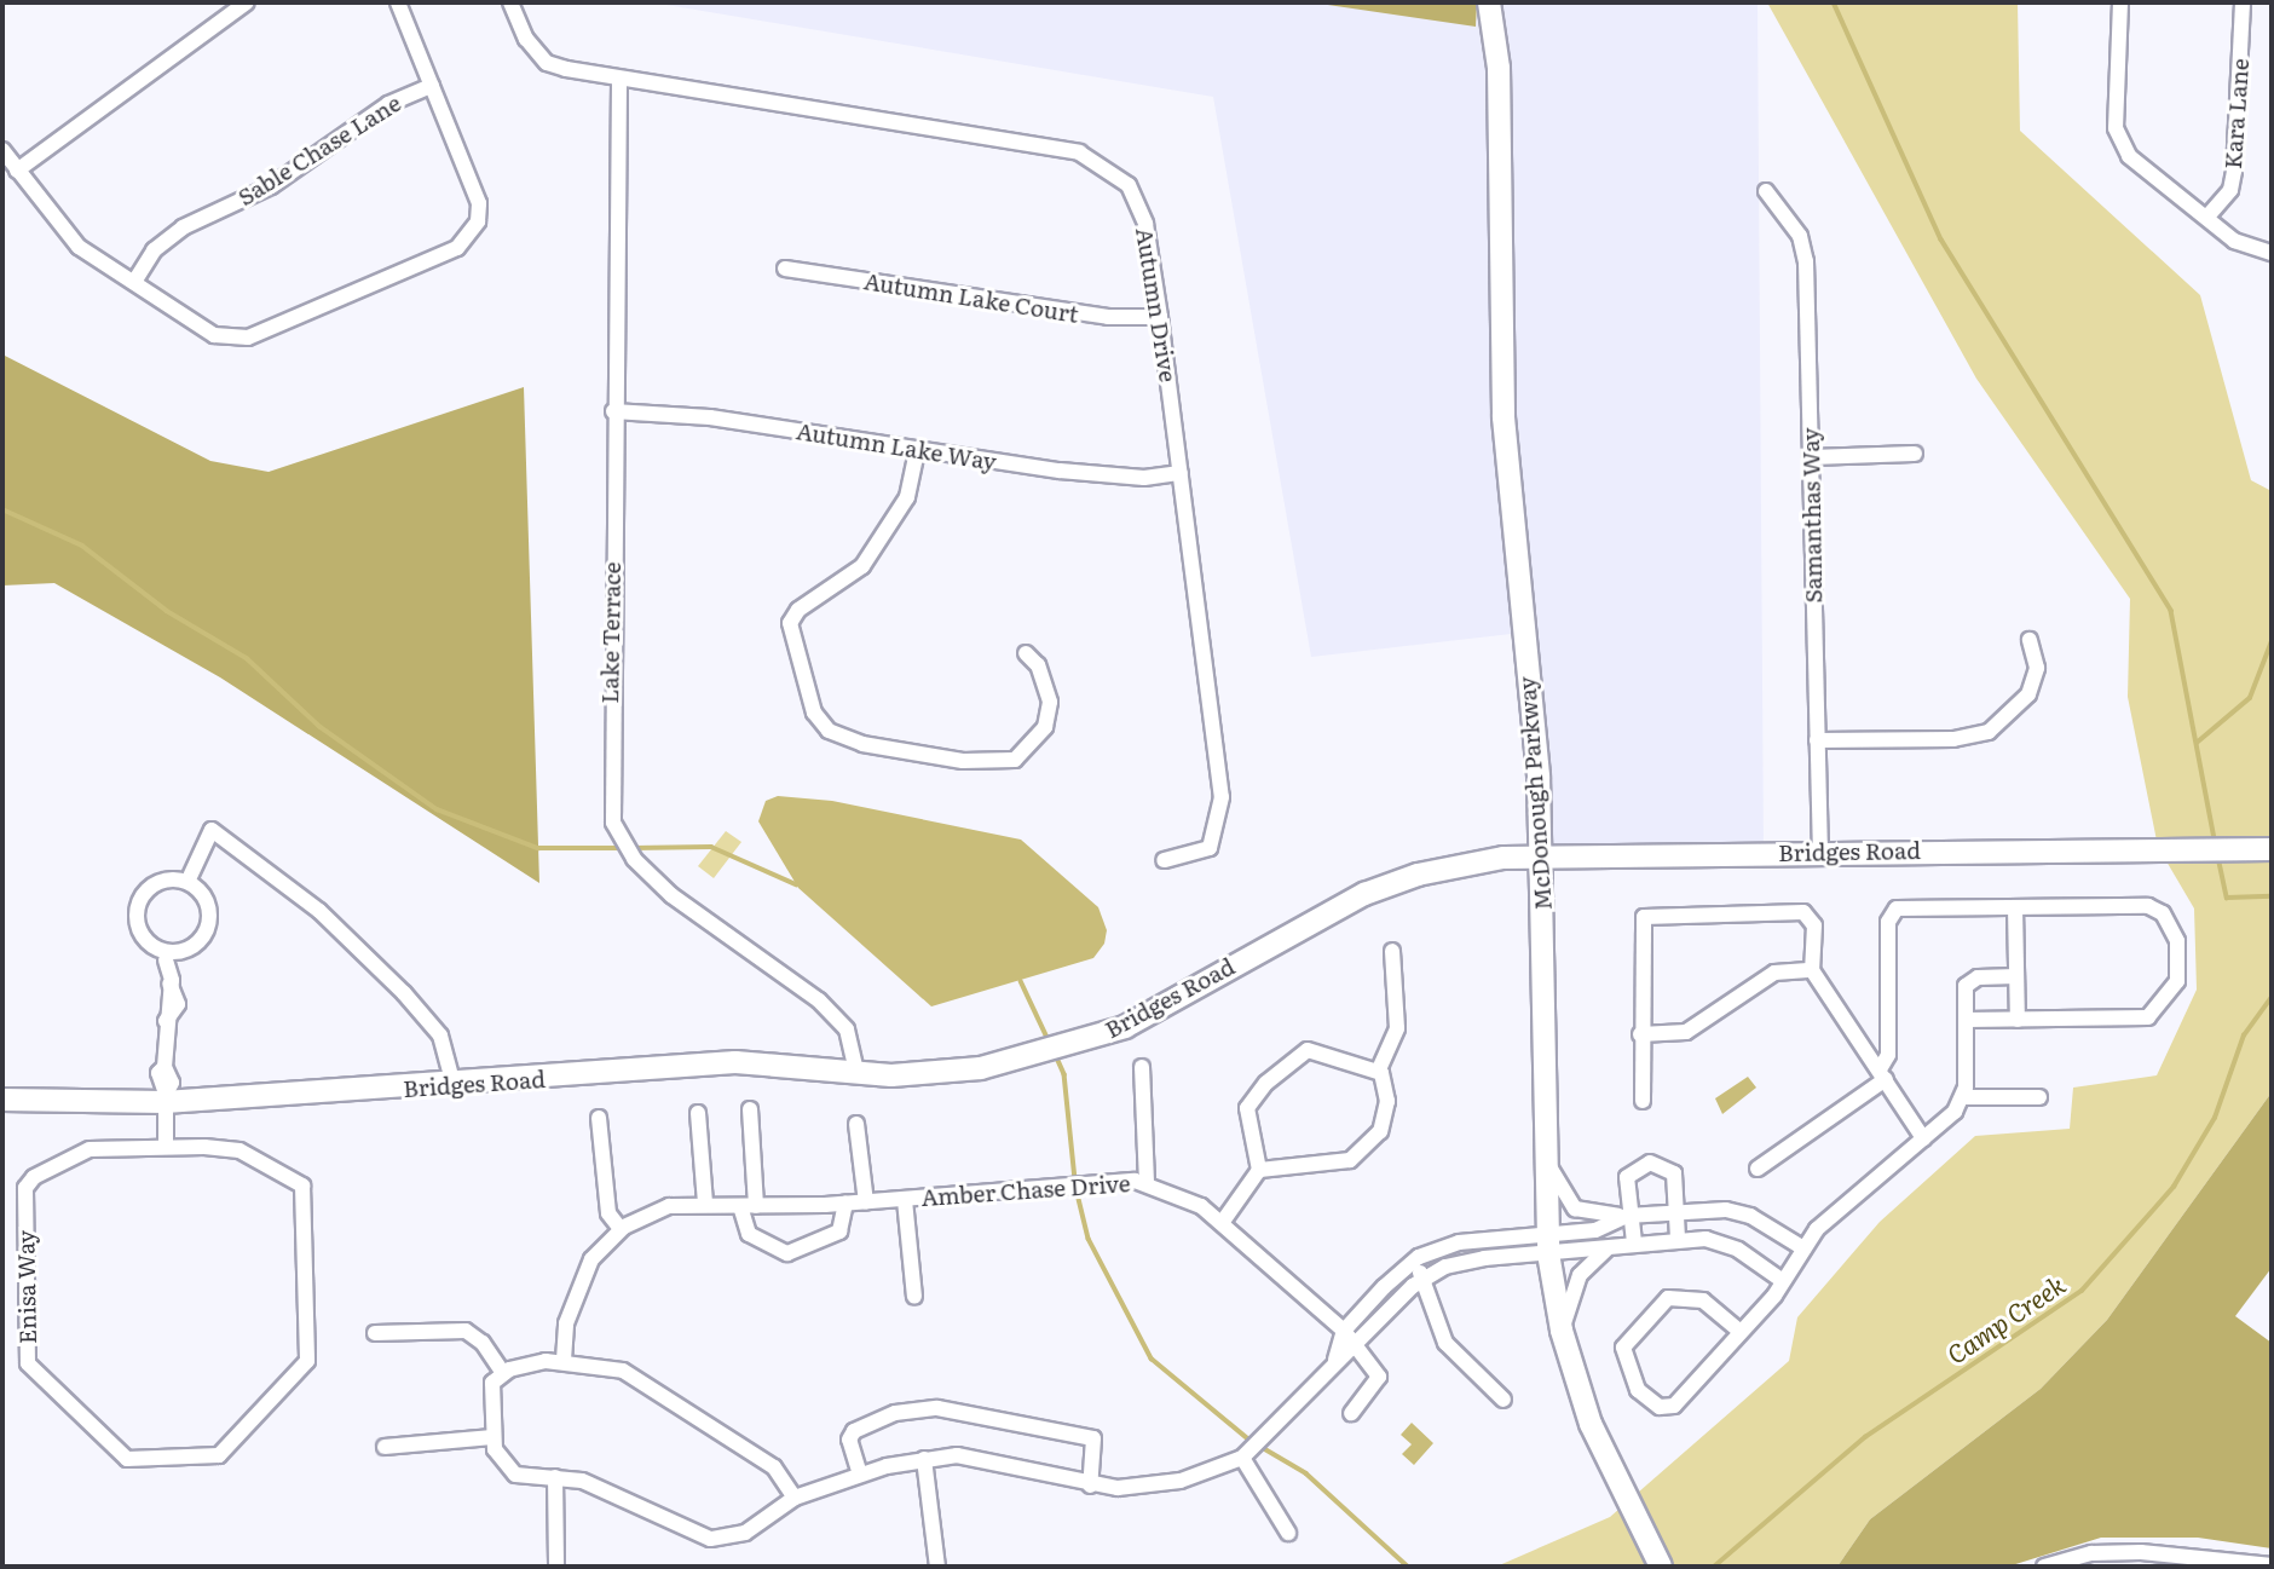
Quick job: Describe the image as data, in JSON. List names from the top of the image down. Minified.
{"streets":{"street":["Kara Lane","Sable Chase Lane","Autumn Lake Court","Autumn Drive","Autumn Lake Way","Samanthas Way","Lake Terrace","McDonough Parkway","Bridges Road","Amber Chase Drive","Enisa Way"]},"crossings":[["Autumn Lake Court","Autumn Drive"],["Autumn Drive","Autumn Lake Way"],["Autumn Drive","Lake Terrace"],["Autumn Lake Way","Lake Terrace"],["Samanthas Way","Bridges Road"],["Lake Terrace","Bridges Road"],["McDonough Parkway","Bridges Road"]],"water":["Camp Creek"]}
